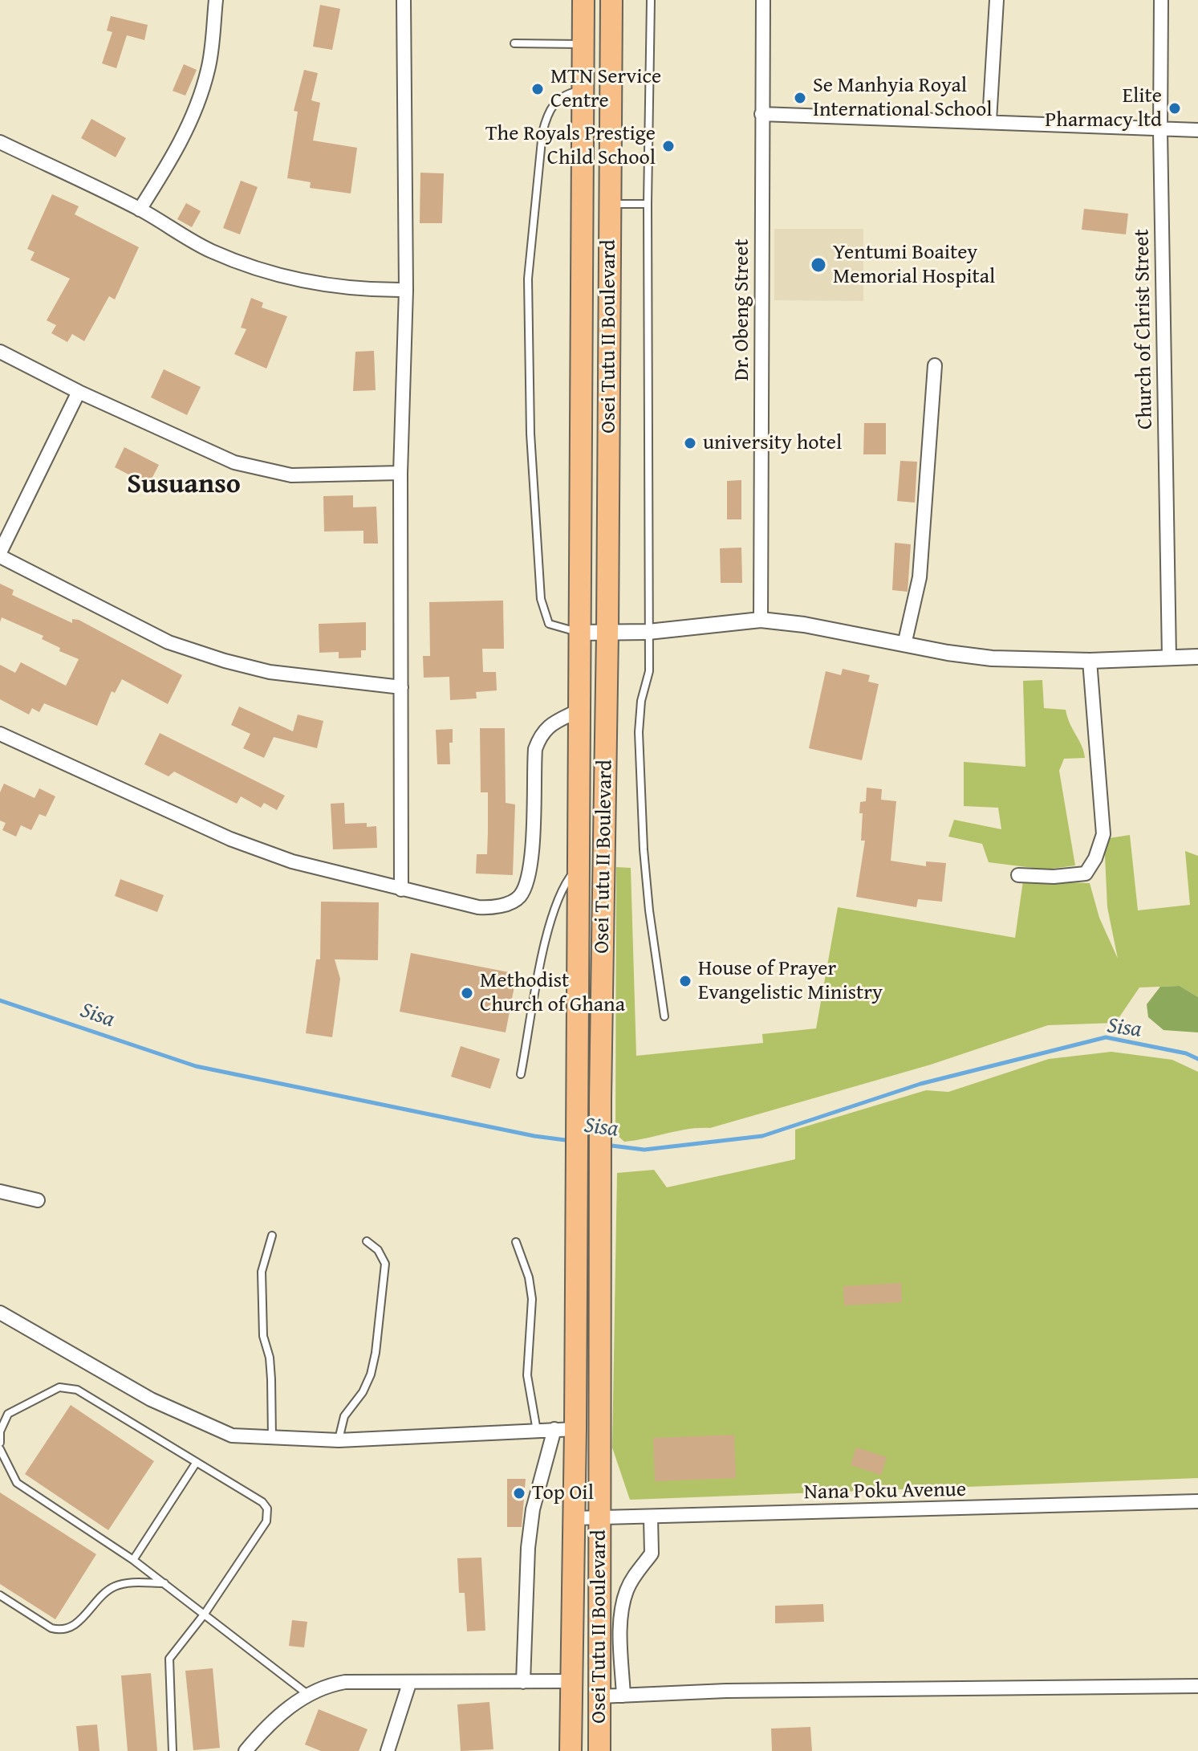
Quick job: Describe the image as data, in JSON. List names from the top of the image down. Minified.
{"streets":{"highway":["Osei Tutu II Boulevard"],"street":["Dr. Obeng Street","Church of Christ Street","Nana Poku Avenue"]},"crossings":[["Osei Tutu II Boulevard","Nana Poku Avenue"]],"districts":["Susuanso"],"water":["Sisa"],"places":["MTN Service Centre","Se Manhyia Royal International School","Elite Pharmacy ltd","The Royals Prestige Child School","Yentumi Boaitey Memorial Hospital","university hotel","House of Prayer Evangelistic Ministry","Methodist Church of Ghana","Top Oil"]}
